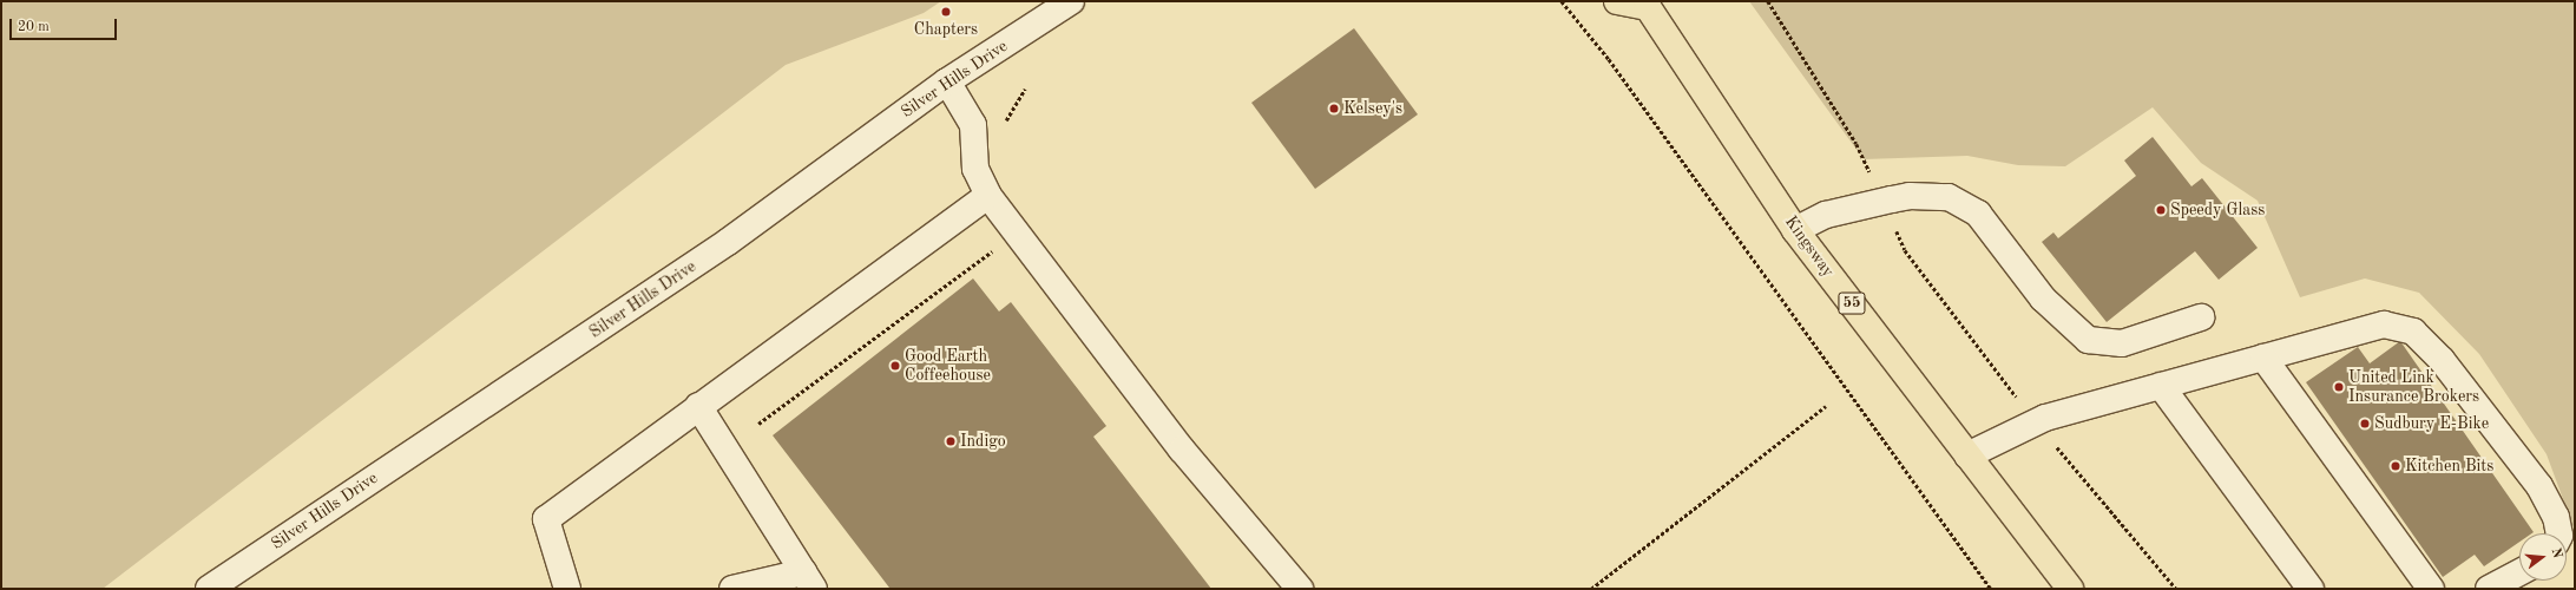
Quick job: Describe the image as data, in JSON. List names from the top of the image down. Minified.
{"streets":{"main road":["Kingsway","55"],"street":["Silver Hills Drive"]},"places":["Chapters","Kelsey's","Speedy Glass","Good Earth Coffeehouse","United Link Insurance Brokers","Sudbury E-Bike","Indigo","Kitchen Bits"],"scale_bar":"20 m","north":"right"}
